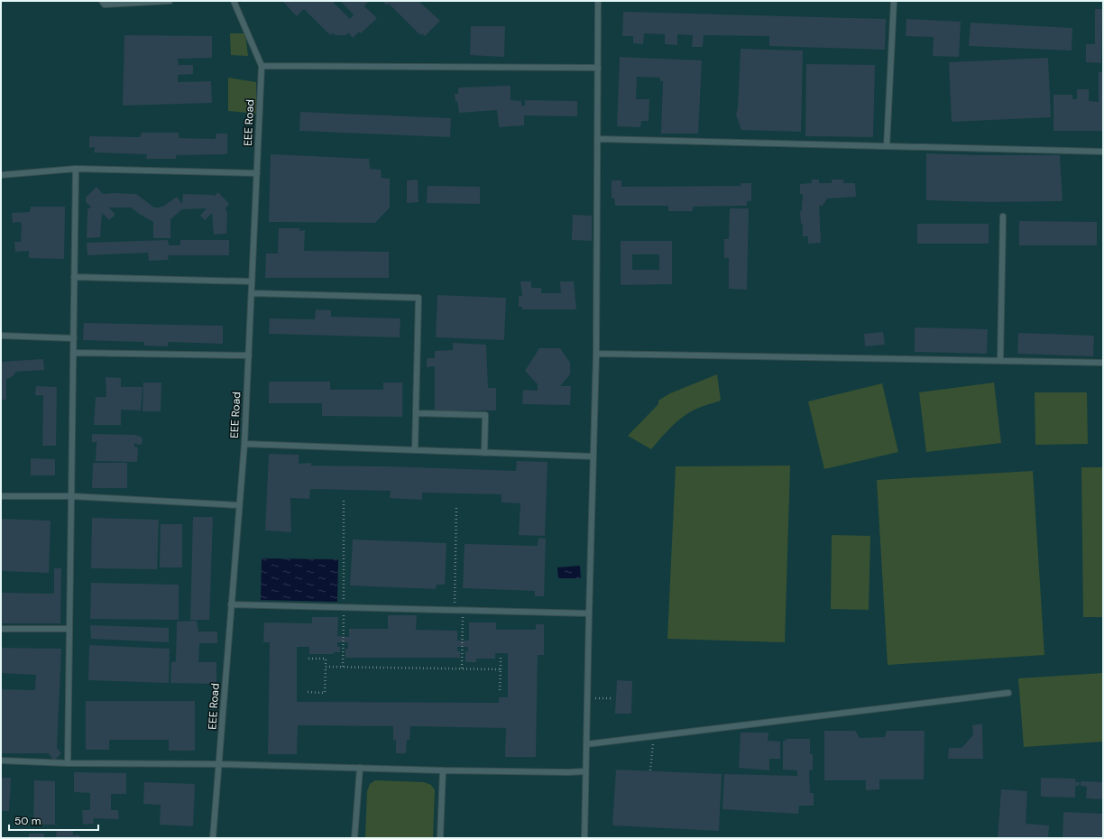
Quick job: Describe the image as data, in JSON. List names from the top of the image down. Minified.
{"streets":{"lane":["EEE Road"]},"scale_bar":"50 m"}
